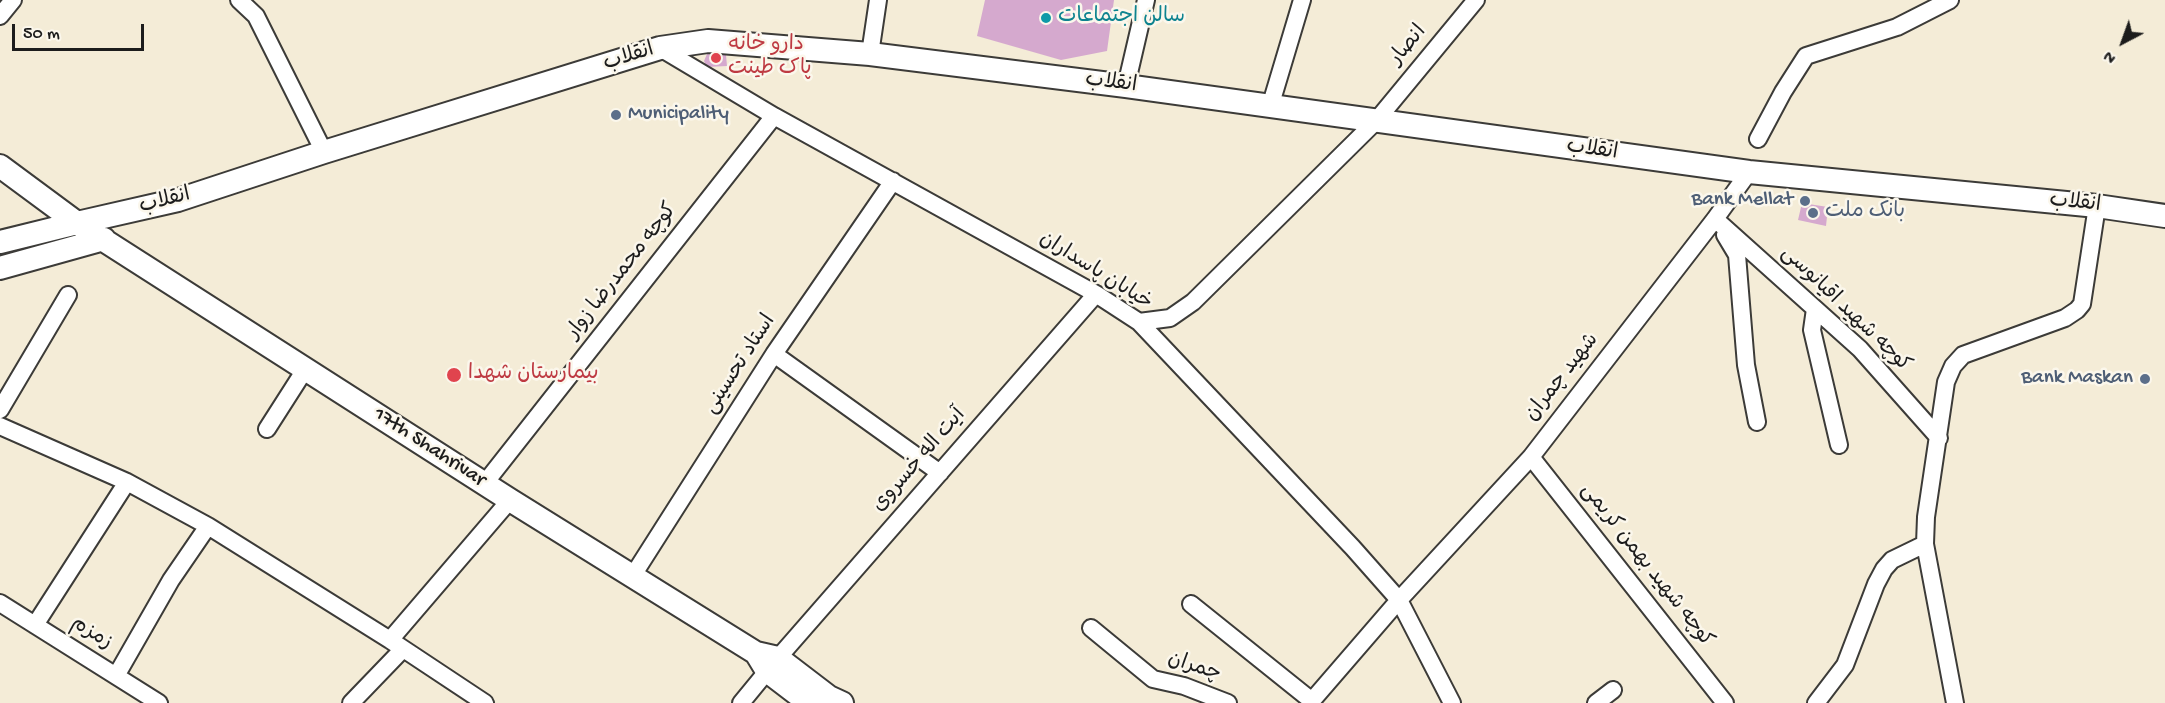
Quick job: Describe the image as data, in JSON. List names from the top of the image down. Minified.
{"streets":{"main road":["انقلاب","17th Shahrivar"],"street":["انصار","کوچه محمدرضا زوار","خیابان پاسداران","کوچه شهید اقیانوسی","استاد تحسینی","شهید چمران","آیت اله خسروی","کوچه شهید بهمن کریمی","زمزم","چمران"]},"crossings":[["انصار","انقلاب"],["انقلاب","خیابان پاسداران"],["انقلاب","شهید چمران"],["انقلاب","17th Shahrivar"],["کوچه محمدرضا زوار","خیابان پاسداران"],["کوچه محمدرضا زوار","17th Shahrivar"],["خیابان پاسداران","استاد تحسینی"],["خیابان پاسداران","شهید چمران"],["خیابان پاسداران","آیت اله خسروی"],["کوچه شهید اقیانوسی","شهید چمران"],["استاد تحسینی","17th Shahrivar"],["شهید چمران","کوچه شهید بهمن کریمی"],["17th Shahrivar","آیت اله خسروی"]],"places":["سالن اجتماعات","دارو خانه پاک طینت","Municipality","Bank Mellat","بانک ملت","بیمارستان شهدا","Bank Maskan"],"scale_bar":"50 m","north":"bottom left"}
